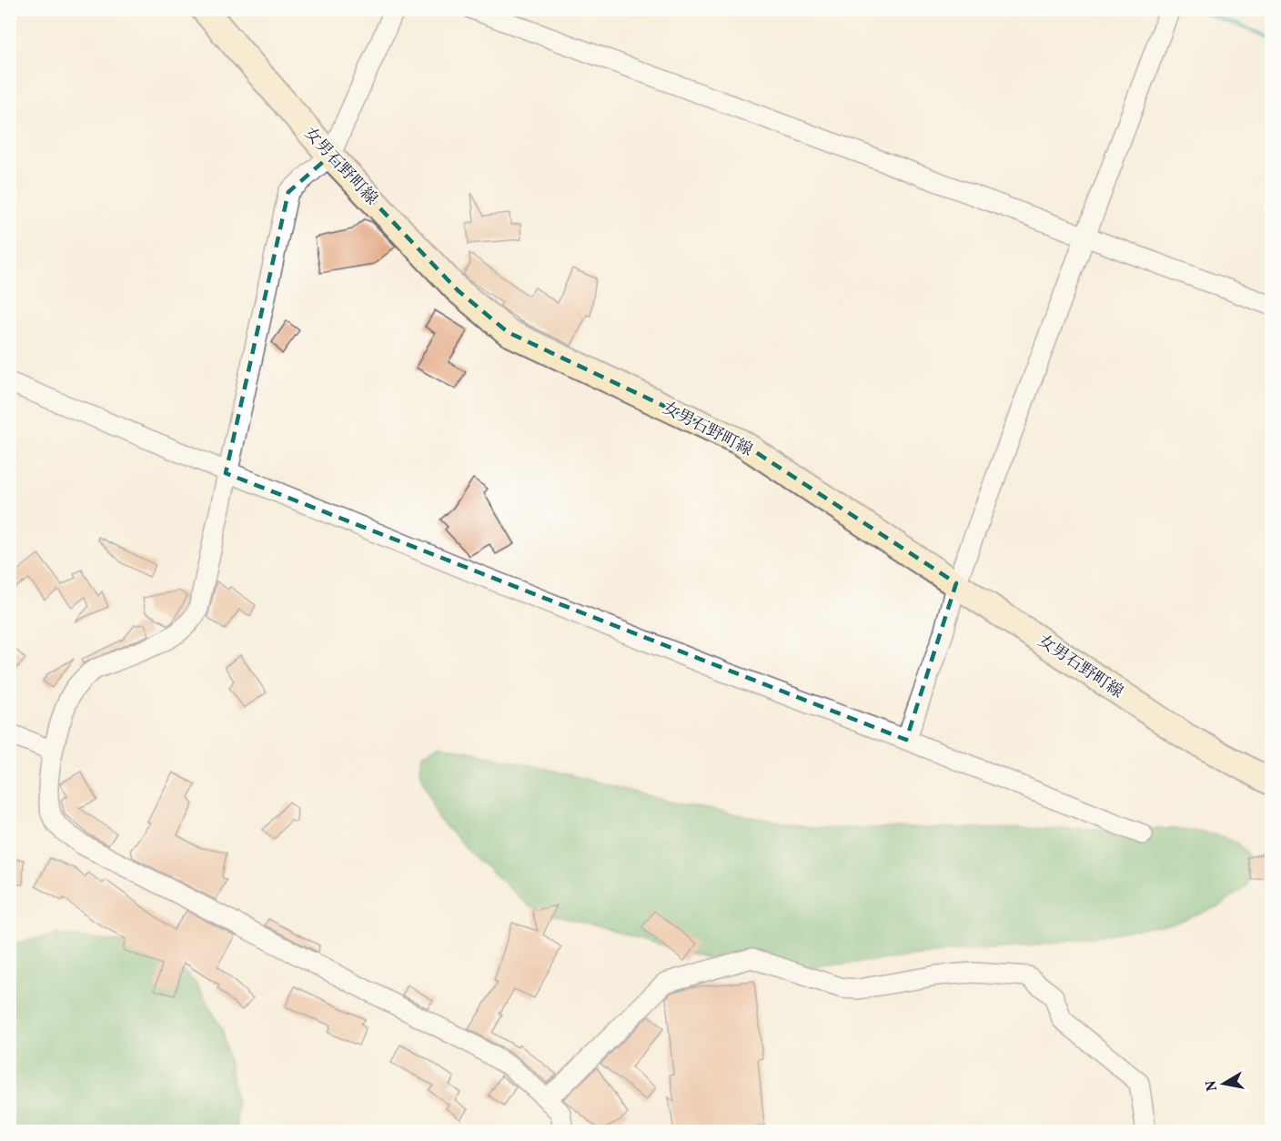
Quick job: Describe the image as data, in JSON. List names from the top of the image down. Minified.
{"streets":{"main road":["女男石野町線"]},"north":"left"}
